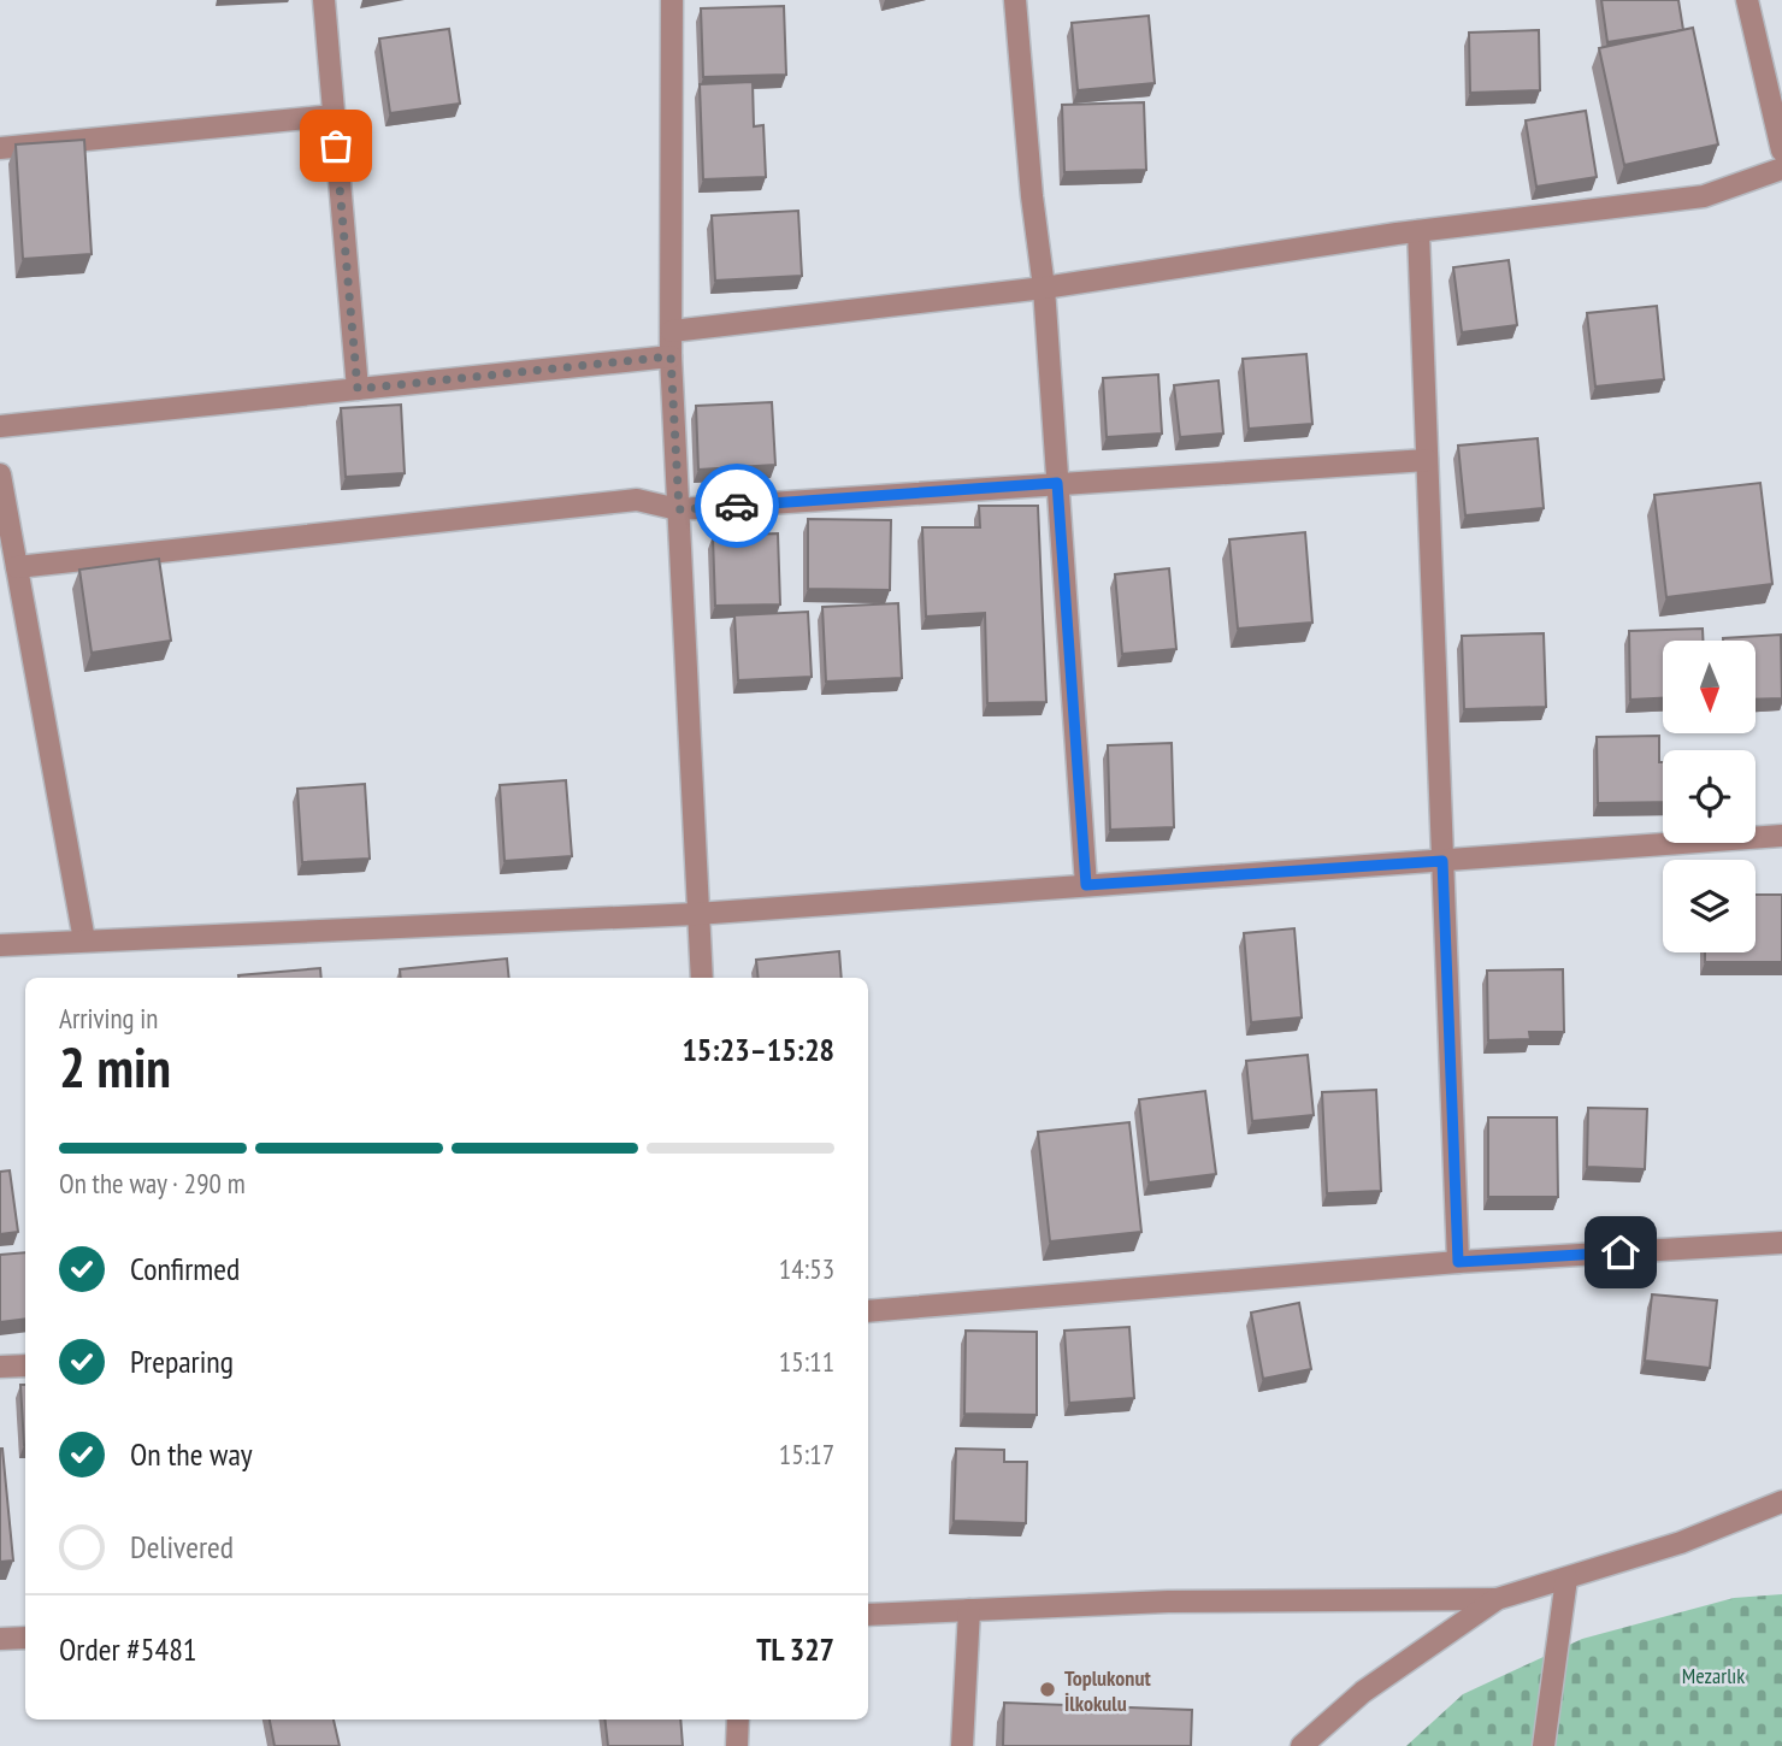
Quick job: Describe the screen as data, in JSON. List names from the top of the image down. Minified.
{"parks":["Mezarlık"],"places":["Toplukonut İlkokulu"],"north":"bottom","page":{"heading":["2 min","Arriving in","15:23–15:28"],"panel":["Order #5481","TL 327"],"bar":"On the way · 290 m","list":[["Confirmed","14:53"],["Preparing","15:11"],["On the way","15:17"],"Delivered"]}}
